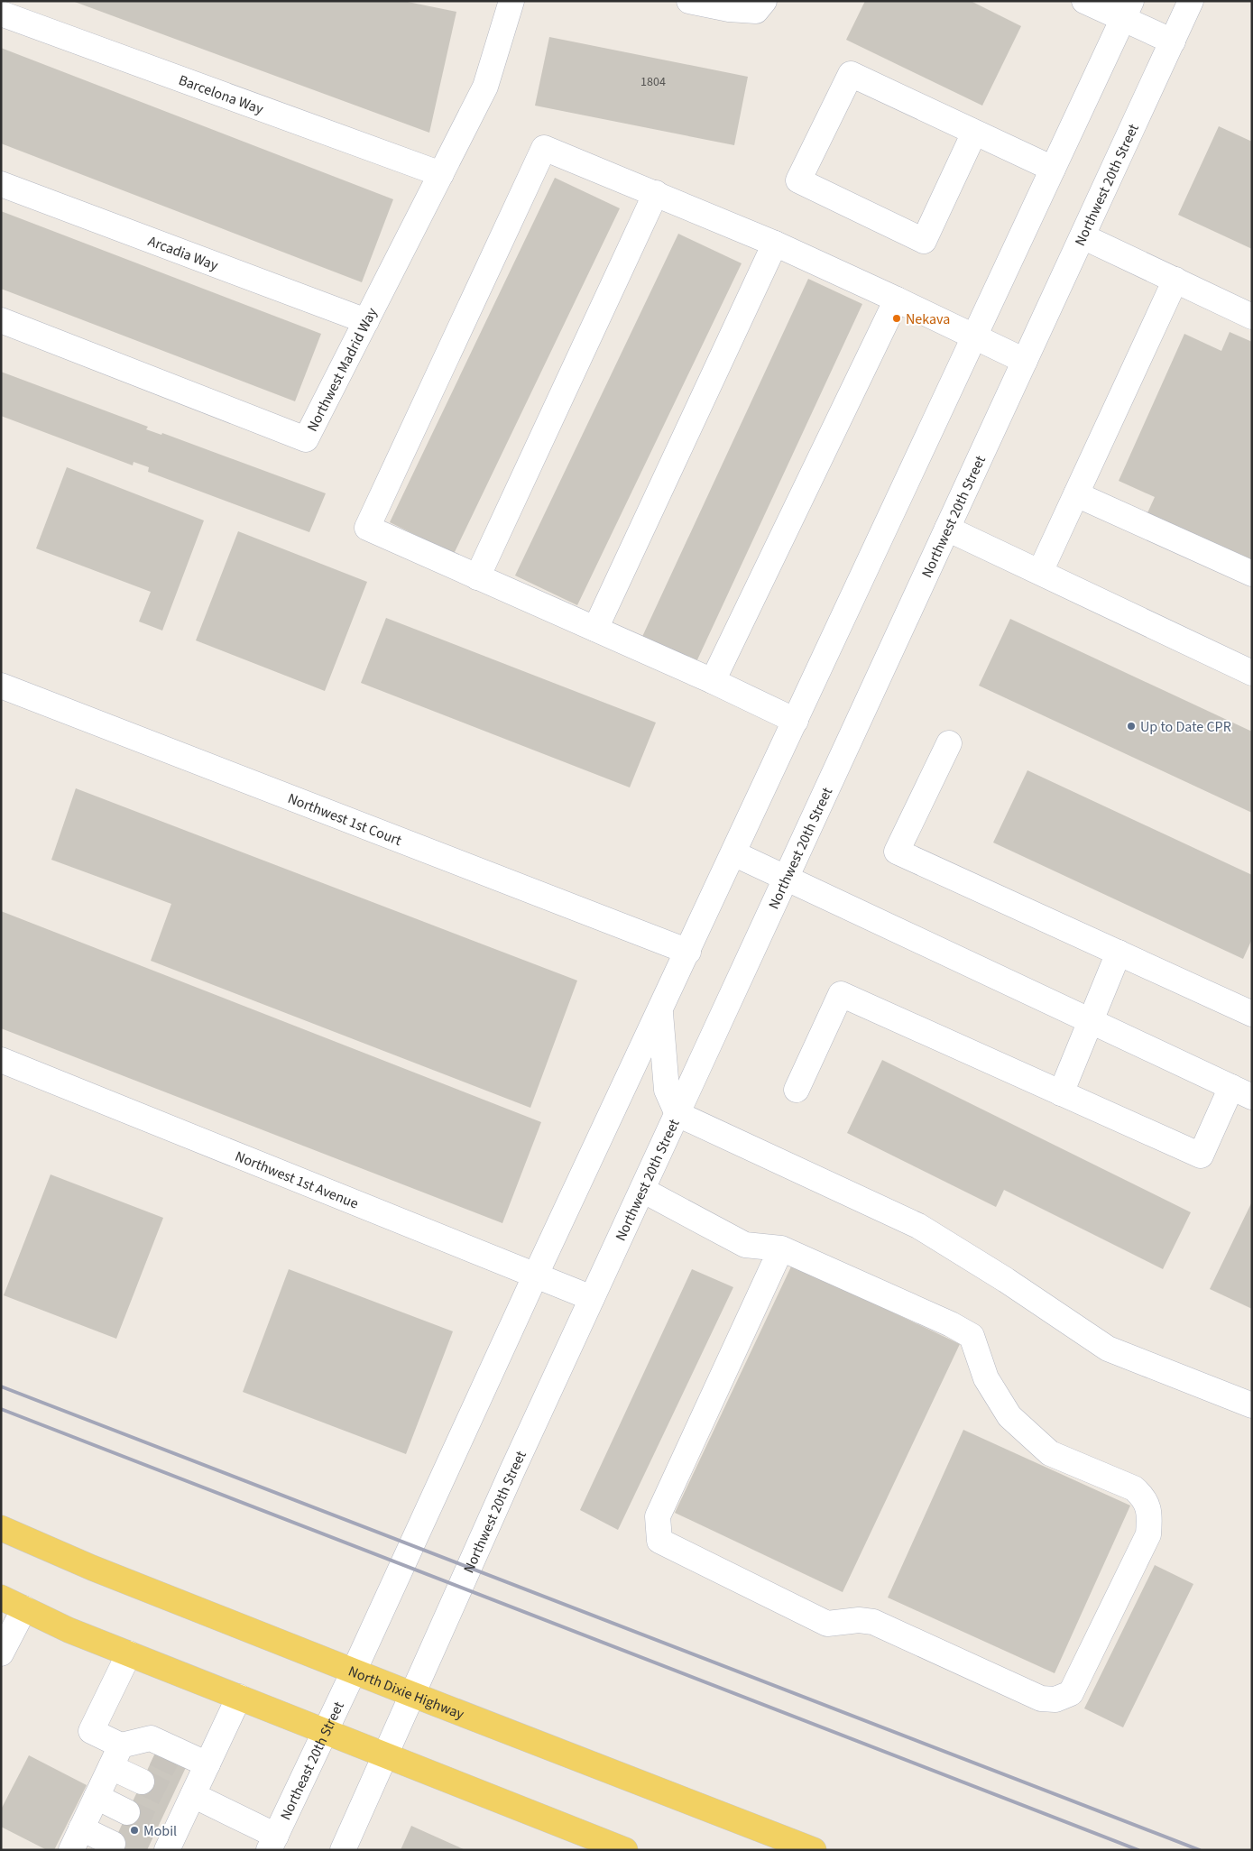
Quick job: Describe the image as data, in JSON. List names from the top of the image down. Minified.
{"streets":{"main road":["North Dixie Highway"],"street":["Barcelona Way","Northwest 20th Street","Arcadia Way","Northwest Madrid Way","Northwest 1st Court","Northwest 1st Avenue","Northeast 20th Street"]},"crossings":[["Barcelona Way","Northwest Madrid Way"],["Northwest 20th Street","Northwest 1st Avenue"],["Northwest 20th Street","North Dixie Highway"],["Arcadia Way","Northwest Madrid Way"],["North Dixie Highway","Northeast 20th Street"]],"places":["Nekava","Up to Date CPR","Mobil"],"house_numbers":["1804"]}
